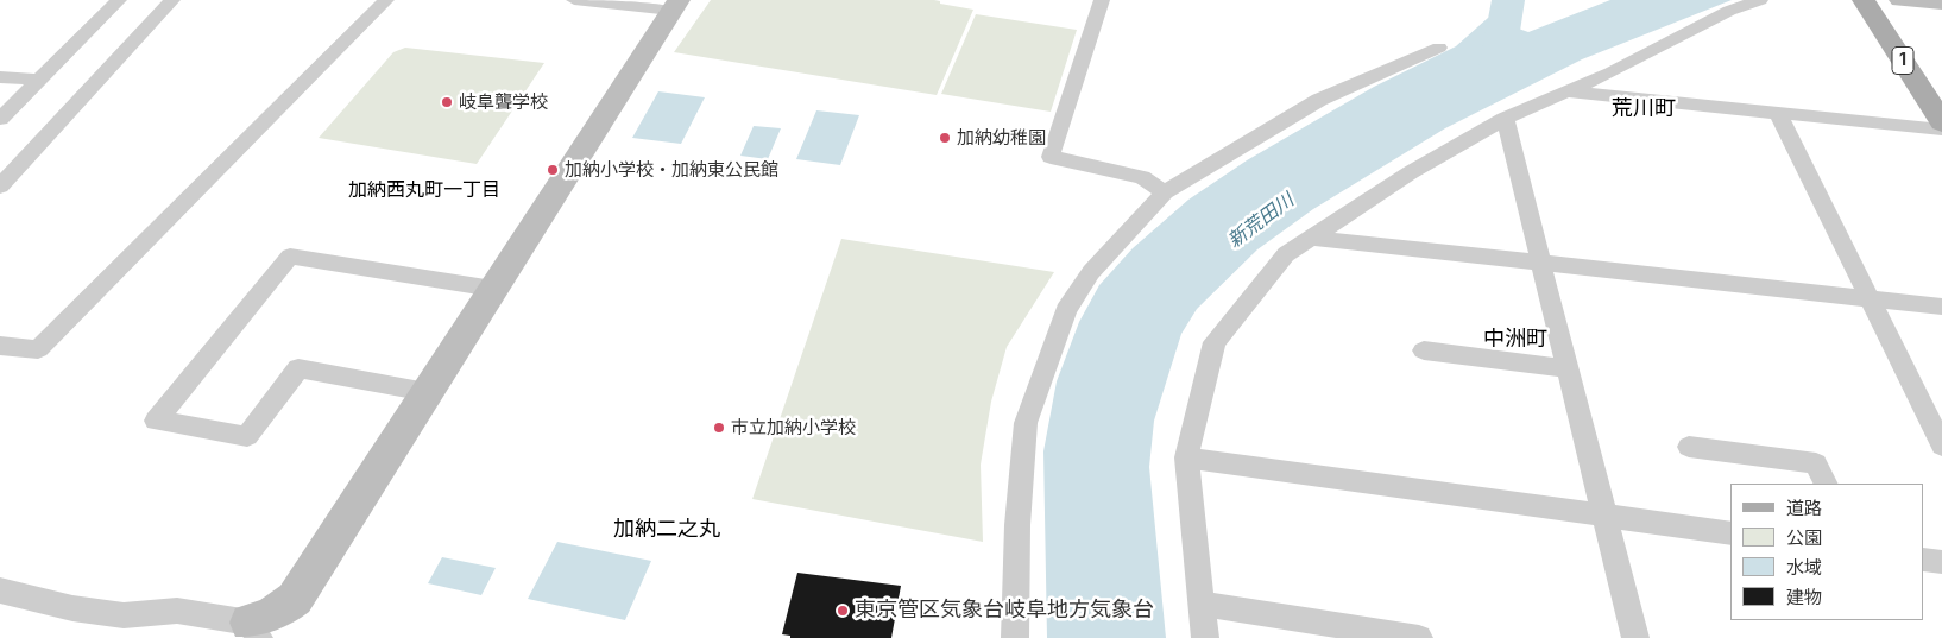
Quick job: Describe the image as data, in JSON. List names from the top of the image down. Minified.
{"streets":{"main road":["1"]},"districts":["荒川町","加納西丸町一丁目","中洲町","加納二之丸"],"water":["新荒田川"],"places":["岐阜聾学校","加納幼稚園","加納小学校・加納東公民館","市立加納小学校","東京管区気象台岐阜地方気象台"],"legend":["道路","公園","水域","建物"]}
